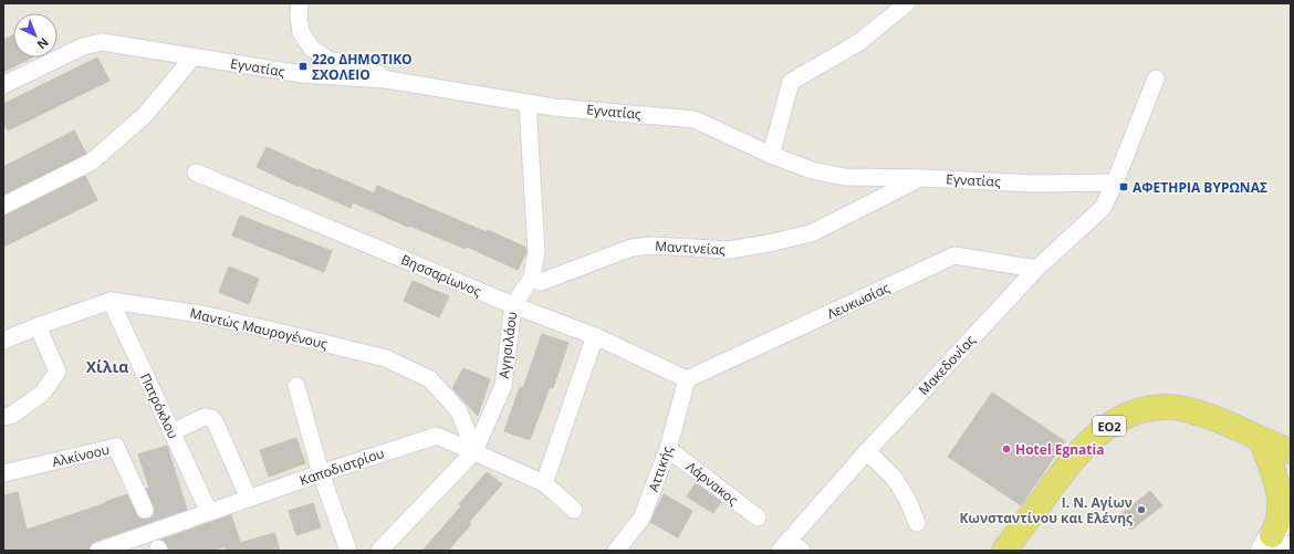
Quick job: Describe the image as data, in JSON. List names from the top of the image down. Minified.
{"streets":{"main road":["ΕΟ2"],"street":["Εγνατίας","Μαντινείας","Βησσαρίωνος","Λευκωσίας","Μαντώς Μαυρογένους","Αγησιλάου","Μακεδονίας","Πατρόκλου","Αλκίνοου","Καποδιστρίου","Αττικής","Λάρνακος"]},"crossings":[["Εγνατίας","Μαντινείας"],["Εγνατίας","Αγησιλάου"],["Εγνατίας","Μακεδονίας"],["Μαντινείας","Αγησιλάου"],["Βησσαρίωνος","Λευκωσίας"],["Βησσαρίωνος","Αγησιλάου"],["Βησσαρίωνος","Αττικής"],["Λευκωσίας","Μακεδονίας"],["Λευκωσίας","Αττικής"],["Μαντώς Μαυρογένους","Αγησιλάου"],["Μαντώς Μαυρογένους","Πατρόκλου"],["Μαντώς Μαυρογένους","Καποδιστρίου"],["Αγησιλάου","Καποδιστρίου"],["Πατρόκλου","Καποδιστρίου"],["Αττικής","Λάρνακος"]],"districts":["Χίλια"],"places":{"transit":["22ο ΔΗΜΟΤΙΚΟ ΣΧΟΛΕΙΟ","ΑΦΕΤΗΡΙΑ ΒΥΡΩΝΑΣ"],"other":["Hotel Egnatia","Ι. Ν. Αγίων Κωνσταντίνου και Ελένης"]},"north":"bottom right"}
